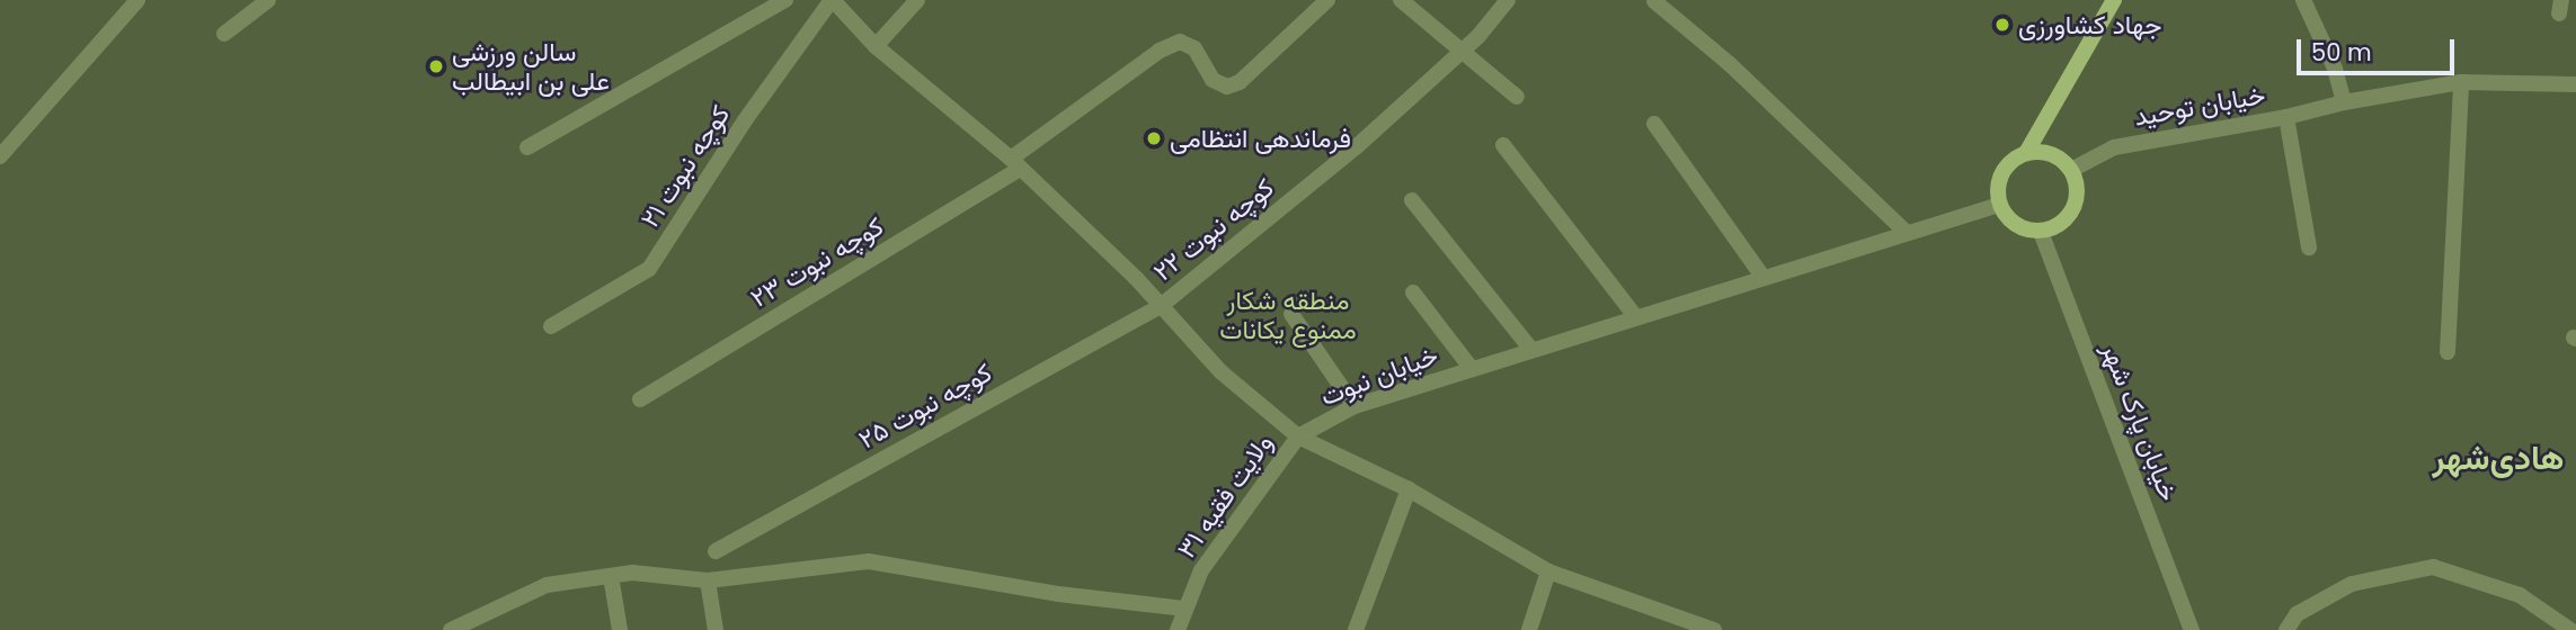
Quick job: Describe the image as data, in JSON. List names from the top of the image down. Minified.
{"streets":{"street":["خیابان توحید","کوچه نبوت ۲۱","کوچه نبوت ۲۲","کوچه نبوت ۲۳","خیابان نبوت","کوچه نبوت ۲۵","خیابان پارک شهر","ولایت فقیه ۳۱"]},"crossings":[["خیابان توحید","خیابان نبوت"],["خیابان توحید","خیابان پارک شهر"],["کوچه نبوت ۲۱","خیابان نبوت"],["کوچه نبوت ۲۲","خیابان نبوت"],["کوچه نبوت ۲۲","کوچه نبوت ۲۵"],["کوچه نبوت ۲۳","خیابان نبوت"],["خیابان نبوت","کوچه نبوت ۲۵"],["خیابان نبوت","خیابان پارک شهر"],["خیابان نبوت","ولایت فقیه ۳۱"]],"districts":["هادی‌شهر"],"parks":["منطقه شکار ممنوع یکانات"],"places":["جهاد کشاورزی","سالن ورزشی علی بن ابیطالب","فرماندهی انتظامی"],"scale_bar":"50 m"}
